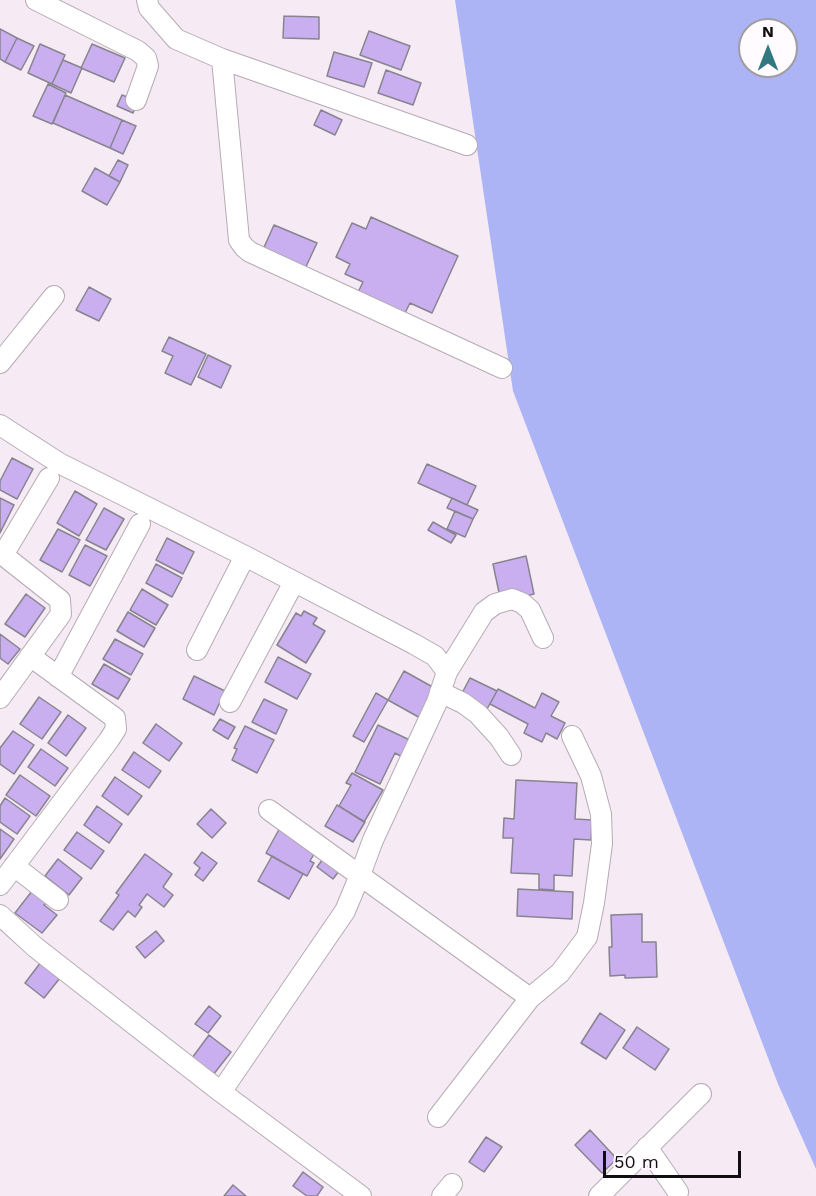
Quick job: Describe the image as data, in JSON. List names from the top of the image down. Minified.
{"scale_bar":"50 m","north":"top"}
